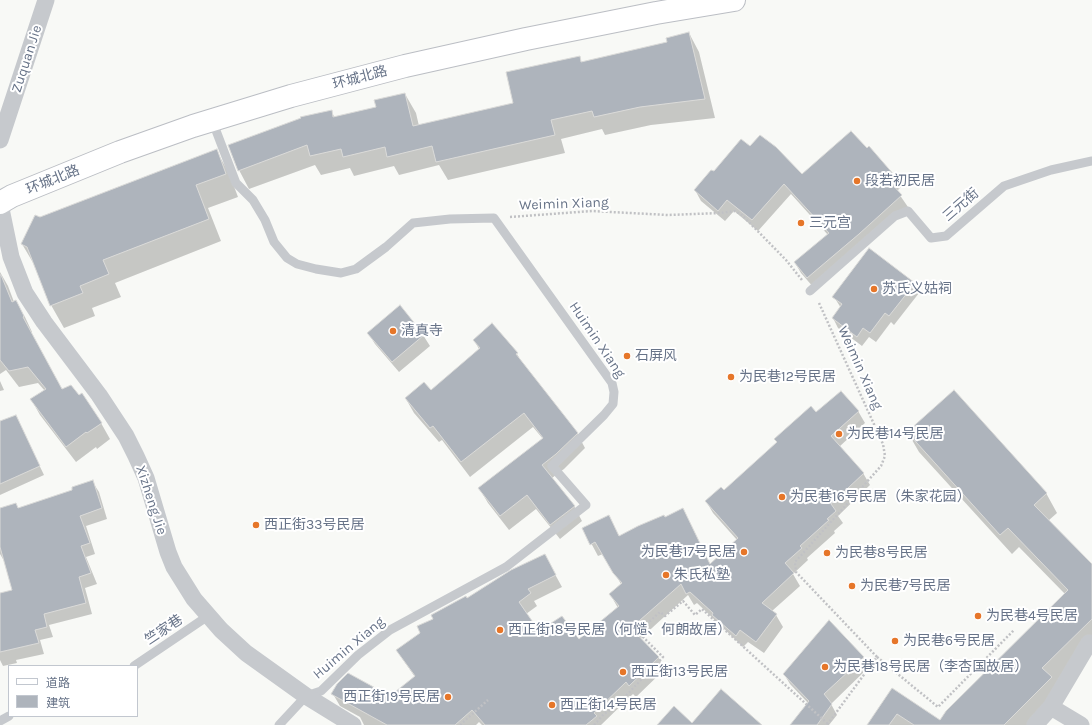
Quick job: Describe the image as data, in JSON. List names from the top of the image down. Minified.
{"streets":{"street":["Zuquan Jie","环城北路","Xizheng Jie"],"lane":["三元街","Huimin Xiang","竺家巷"],"path":["Weimin Xiang"]},"crossings":[["环城北路","Xizheng Jie"],["Weimin Xiang","三元街"],["Weimin Xiang","Huimin Xiang"],["Huimin Xiang","Xizheng Jie"],["Xizheng Jie","竺家巷"]],"places":["段若初民居","三元宫","苏氏义姑祠","清真寺","石屏风","为民巷12号民居","为民巷14号民居","为民巷16号民居（朱家花园）","西正街33号民居","为民巷17号民居","为民巷8号民居","朱氏私塾","为民巷7号民居","为民巷4号民居","西正街18号民居（何慥、何朗故居）","为民巷6号民居","为民巷18号民居（李杏国故居）","西正街13号民居","西正街19号民居","西正街14号民居"],"legend":["道路","建筑"]}
